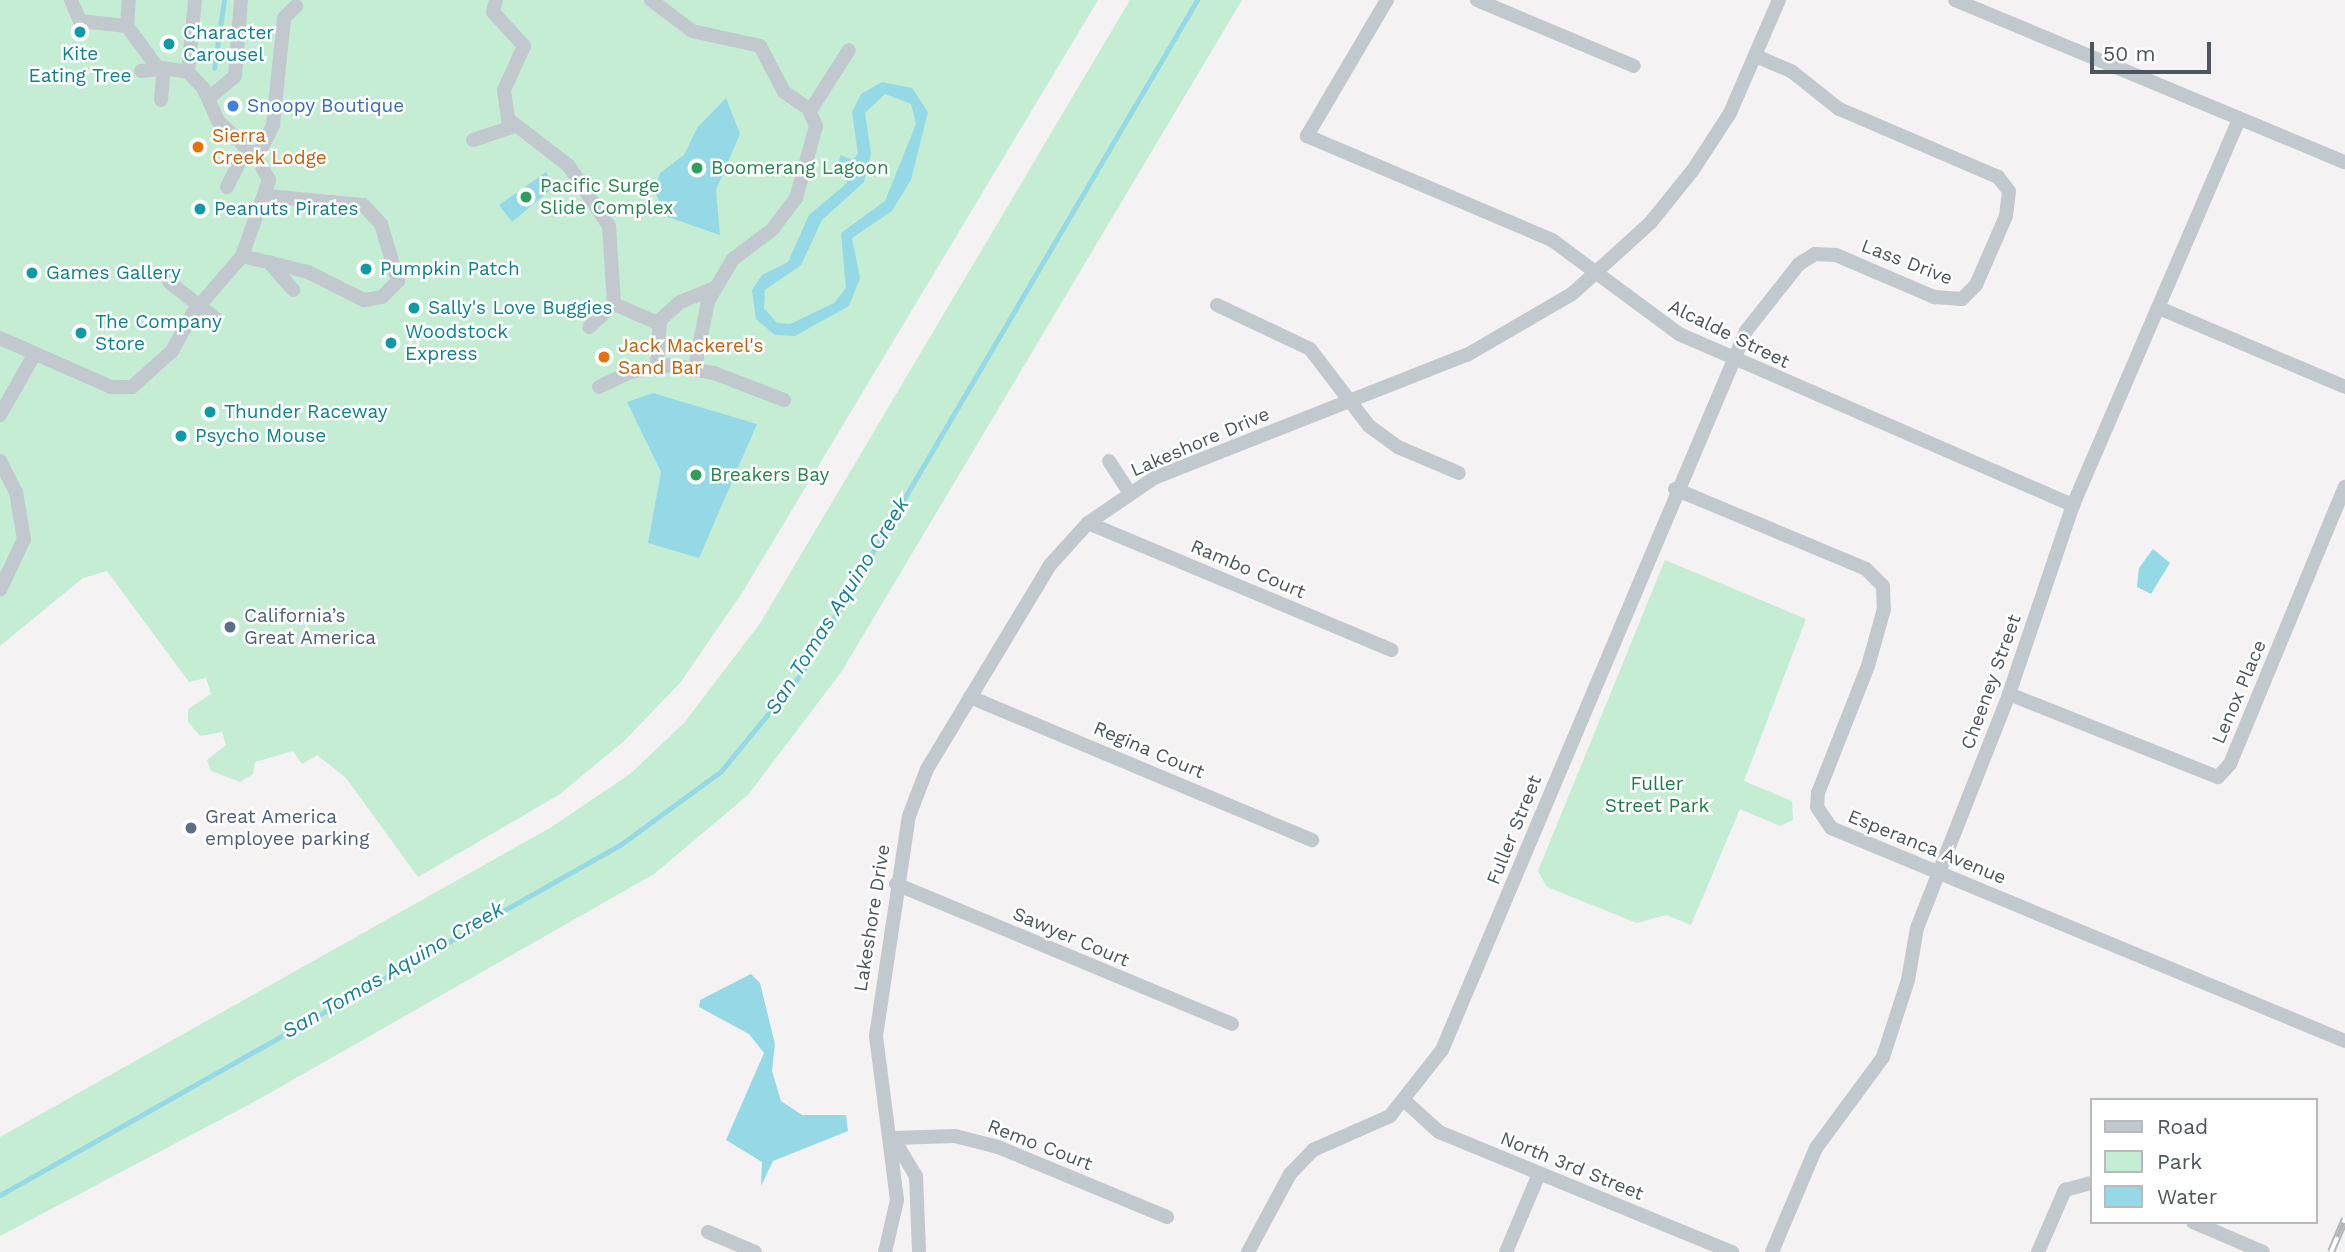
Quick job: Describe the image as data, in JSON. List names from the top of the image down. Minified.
{"streets":{"street":["Lass Drive","Alcalde Street","Lakeshore Drive","Rambo Court","Cheeney Street","Lenox Place","Regina Court","Fuller Street","Esperanca Avenue","Sawyer Court","Remo Court","North 3rd Street"]},"crossings":[["Lass Drive","Alcalde Street"],["Lass Drive","Lakeshore Drive"],["Lass Drive","Fuller Street"],["Alcalde Street","Lakeshore Drive"],["Alcalde Street","Cheeney Street"],["Alcalde Street","Fuller Street"],["Lakeshore Drive","Rambo Court"],["Lakeshore Drive","Regina Court"],["Lakeshore Drive","Sawyer Court"],["Lakeshore Drive","Remo Court"],["Cheeney Street","Lenox Place"],["Cheeney Street","Esperanca Avenue"],["Fuller Street","Esperanca Avenue"],["Fuller Street","North 3rd Street"]],"water":["San Tomas Aquino Creek"],"parks":["Fuller Street Park"],"places":["Kite Eating Tree","Character Carousel","Snoopy Boutique","Sierra Creek Lodge","Boomerang Lagoon","Pacific Surge Slide Complex","Peanuts Pirates","Pumpkin Patch","Games Gallery","Sally's Love Buggies","The Company Store","Woodstock Express","Jack Mackerel's Sand Bar","Thunder Raceway","Psycho Mouse","Breakers Bay","California’s Great America","Great America employee parking"],"legend":["Road","Park","Water"],"scale_bar":"50 m"}
